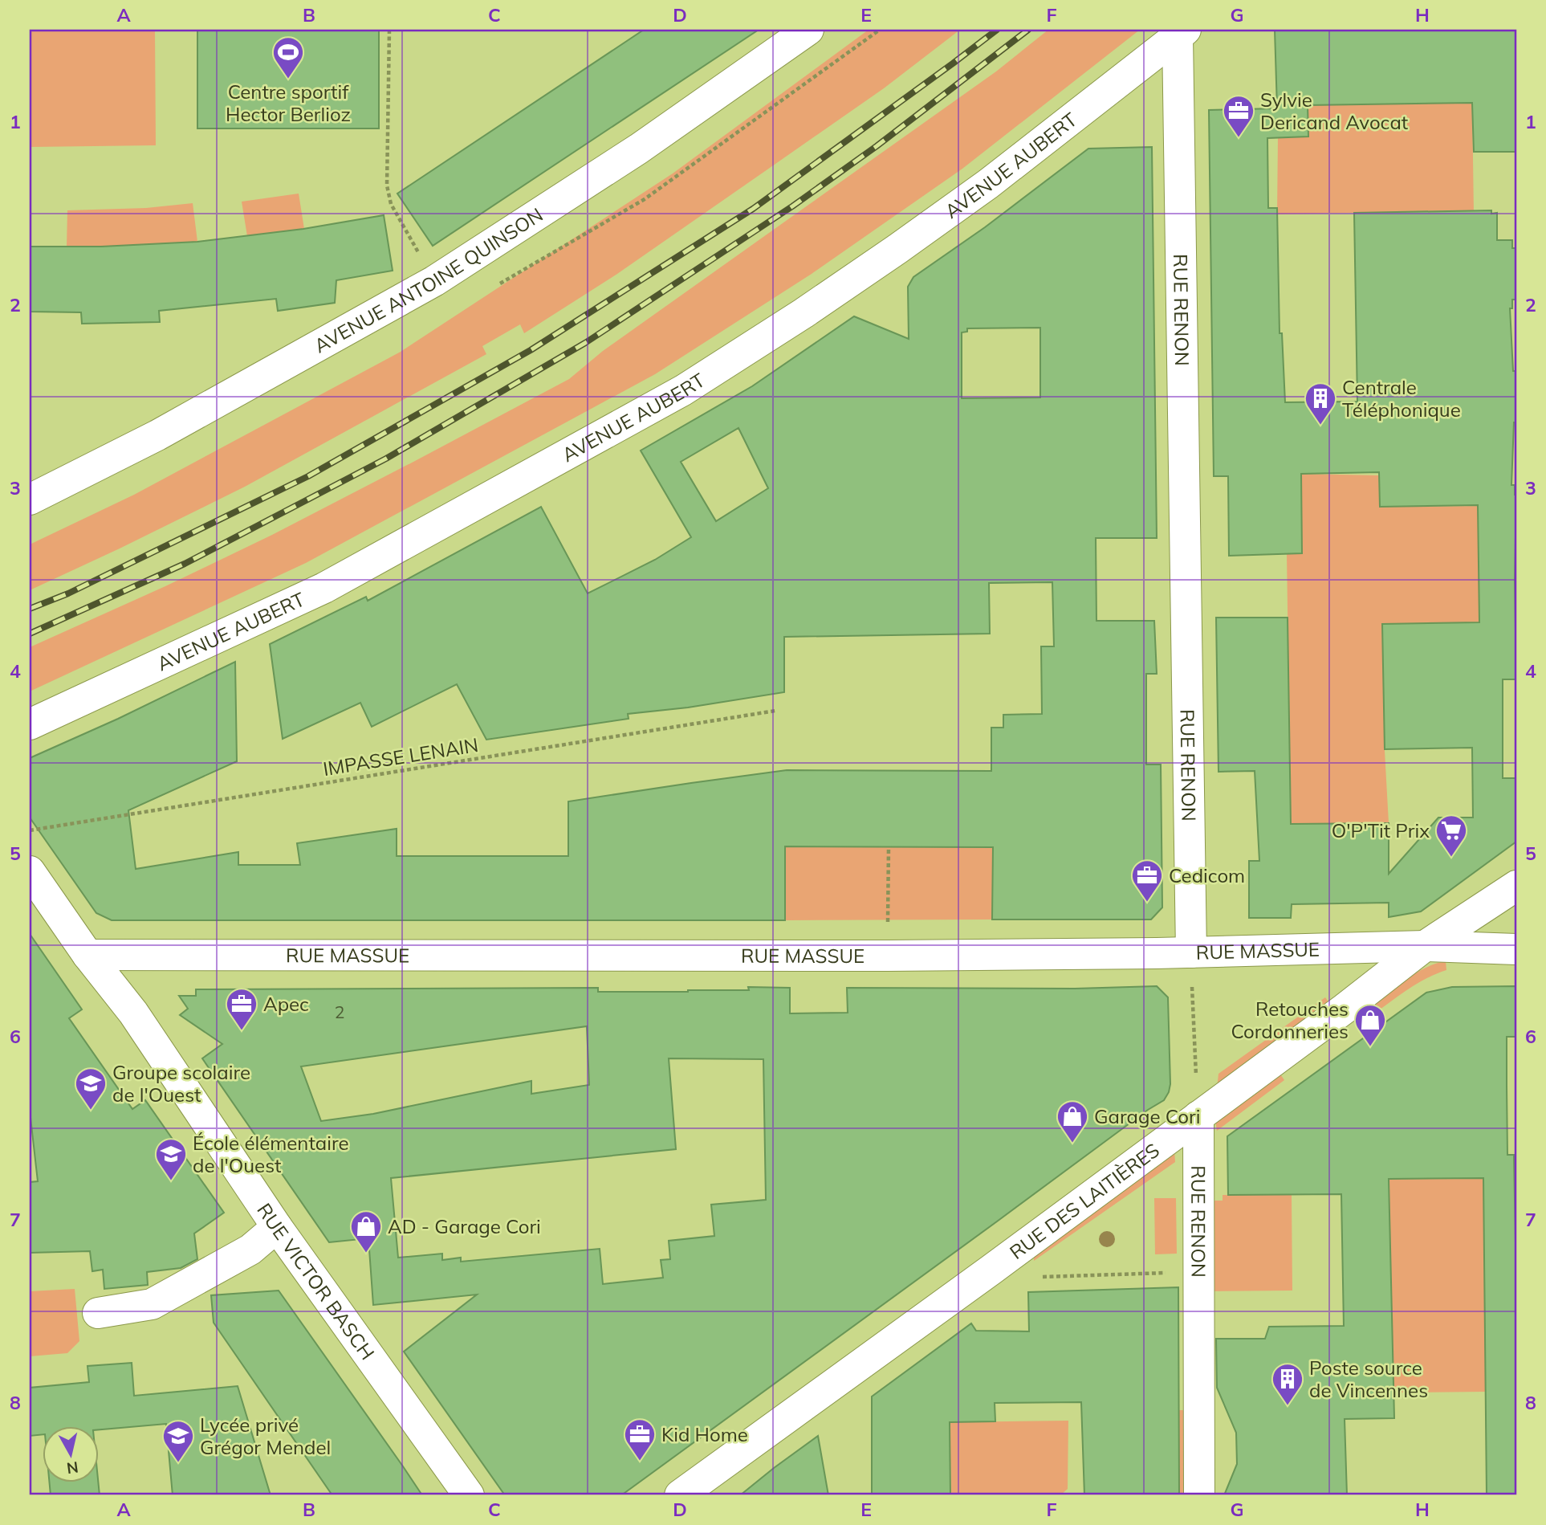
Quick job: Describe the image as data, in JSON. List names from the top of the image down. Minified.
{"streets":{"street":["AVENUE AUBERT","AVENUE ANTOINE QUINSON","RUE RENON","RUE MASSUE","RUE DES LAITIÈRES","RUE VICTOR BASCH"],"path":["IMPASSE LENAIN"]},"crossings":[["AVENUE AUBERT","RUE RENON"],["RUE RENON","RUE MASSUE"],["RUE RENON","RUE DES LAITIÈRES"],["RUE MASSUE","RUE DES LAITIÈRES"],["RUE MASSUE","RUE VICTOR BASCH"]],"places":{"sports":["Centre sportif Hector Berlioz"],"office":["Sylvie Dericand Avocat","Cedicom","Apec","Kid Home"],"building":["Centrale Téléphonique","Poste source de Vincennes"],"supermarket":["O'P'Tit Prix"],"shop":["Retouches Cordonneries","Garage Cori","AD - Garage Cori"],"school or university":["Groupe scolaire de l'Ouest","École élémentaire de l'Ouest","Lycée privé Grégor Mendel"]},"house_numbers":["2"],"north":"bottom","grid":{"columns":["A","B","C","D","E","F","G","H"],"rows":["1","2","3","4","5","6","7","8"]}}
